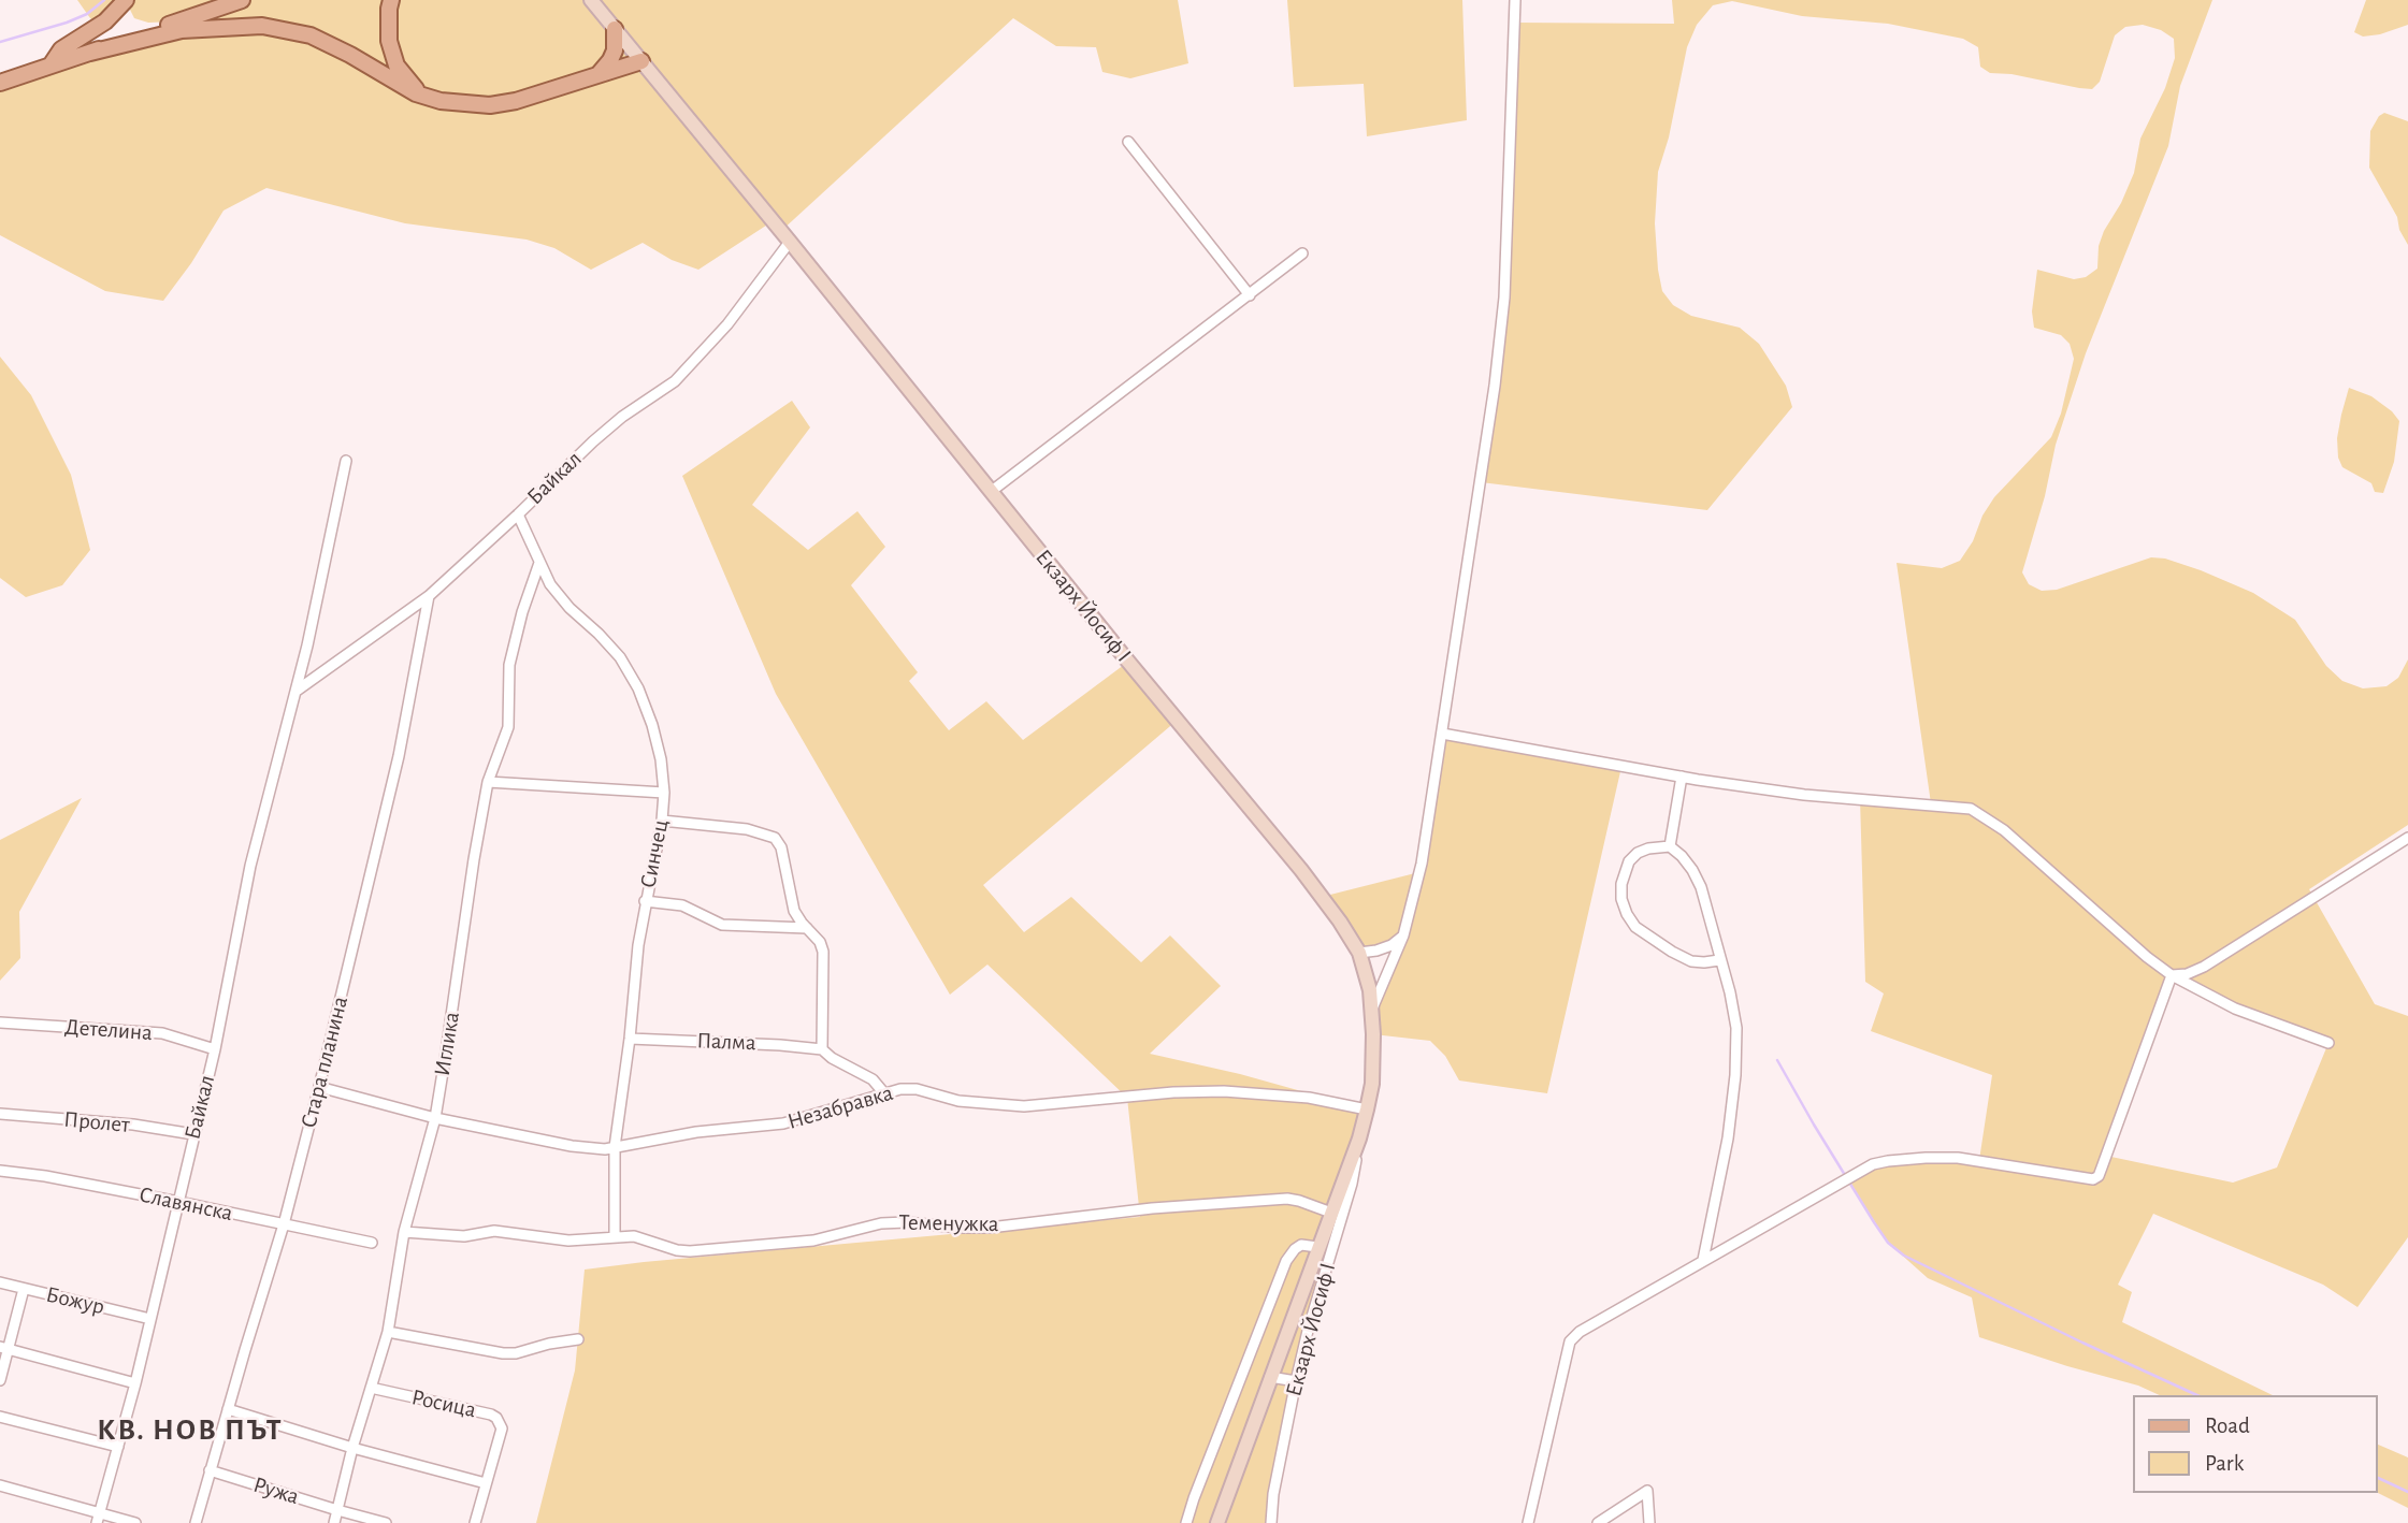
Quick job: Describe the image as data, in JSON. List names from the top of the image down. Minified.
{"streets":{"main road":["Екзарх Йосиф I"],"street":["Байкал","Синчец","Детелина","Палма","Иглика","Стара планина","Незабравка","Пролет","Славянска","Теменужка","Божур","Росица","Ружа"]},"crossings":[["Байкал","Екзарх Йосиф I"],["Байкал","Синчец"],["Байкал","Детелина"],["Байкал","Стара планина"],["Байкал","Пролет"],["Байкал","Славянска"],["Байкал","Божур"],["Екзарх Йосиф I","Незабравка"],["Екзарх Йосиф I","Теменужка"],["Синчец","Палма"],["Синчец","Иглика"],["Синчец","Незабравка"],["Синчец","Теменужка"],["Иглика","Незабравка"],["Иглика","Росица"],["Иглика","Ружа"],["Стара планина","Незабравка"],["Стара планина","Славянска"],["Стара планина","Ружа"]],"districts":["КВ. НОВ ПЪТ"],"legend":["Road","Park"]}
